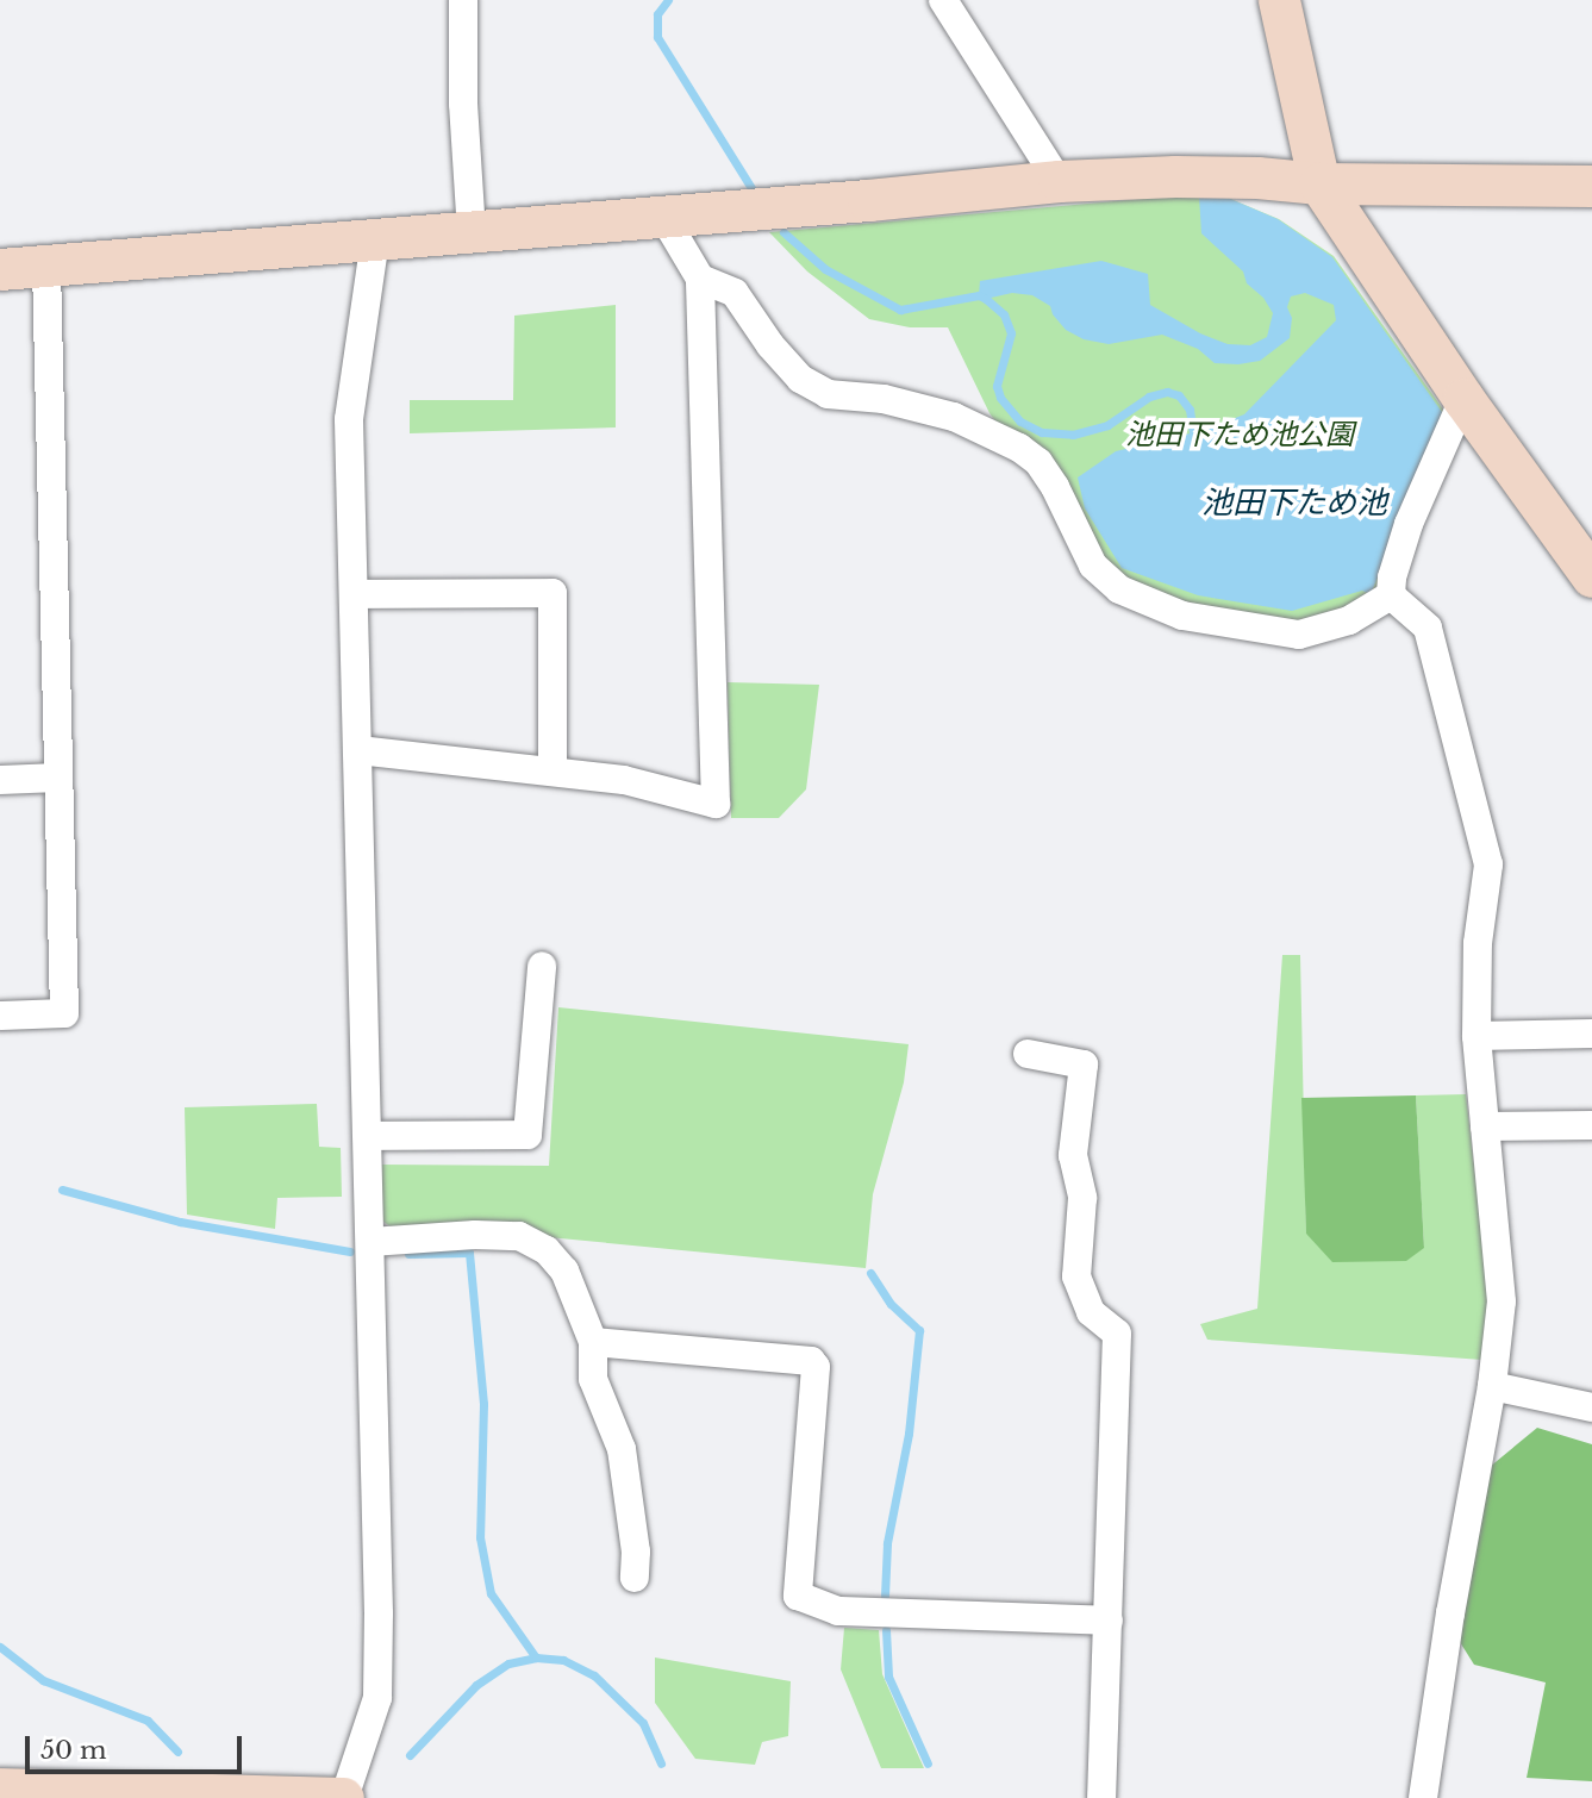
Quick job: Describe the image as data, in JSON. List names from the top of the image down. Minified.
{"water":["池田下ため池"],"parks":["池田下ため池公園"],"scale_bar":"50 m"}
